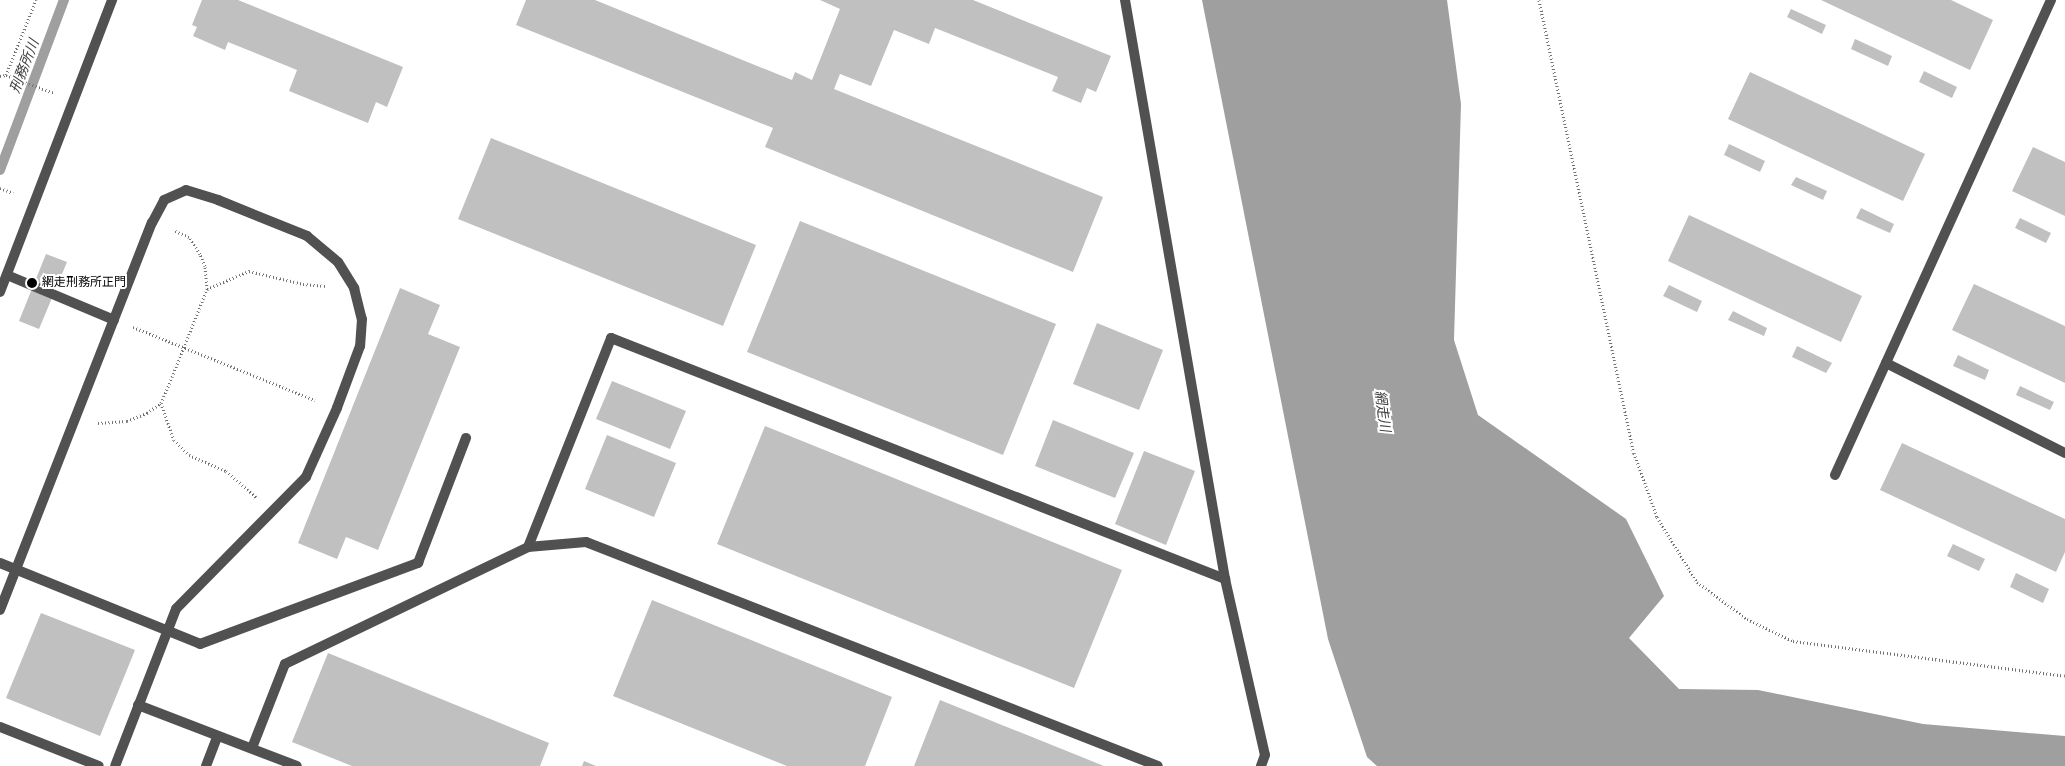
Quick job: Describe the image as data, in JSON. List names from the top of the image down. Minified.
{"water":["刑務所川","網走川"],"places":["網走刑務所正門"]}
